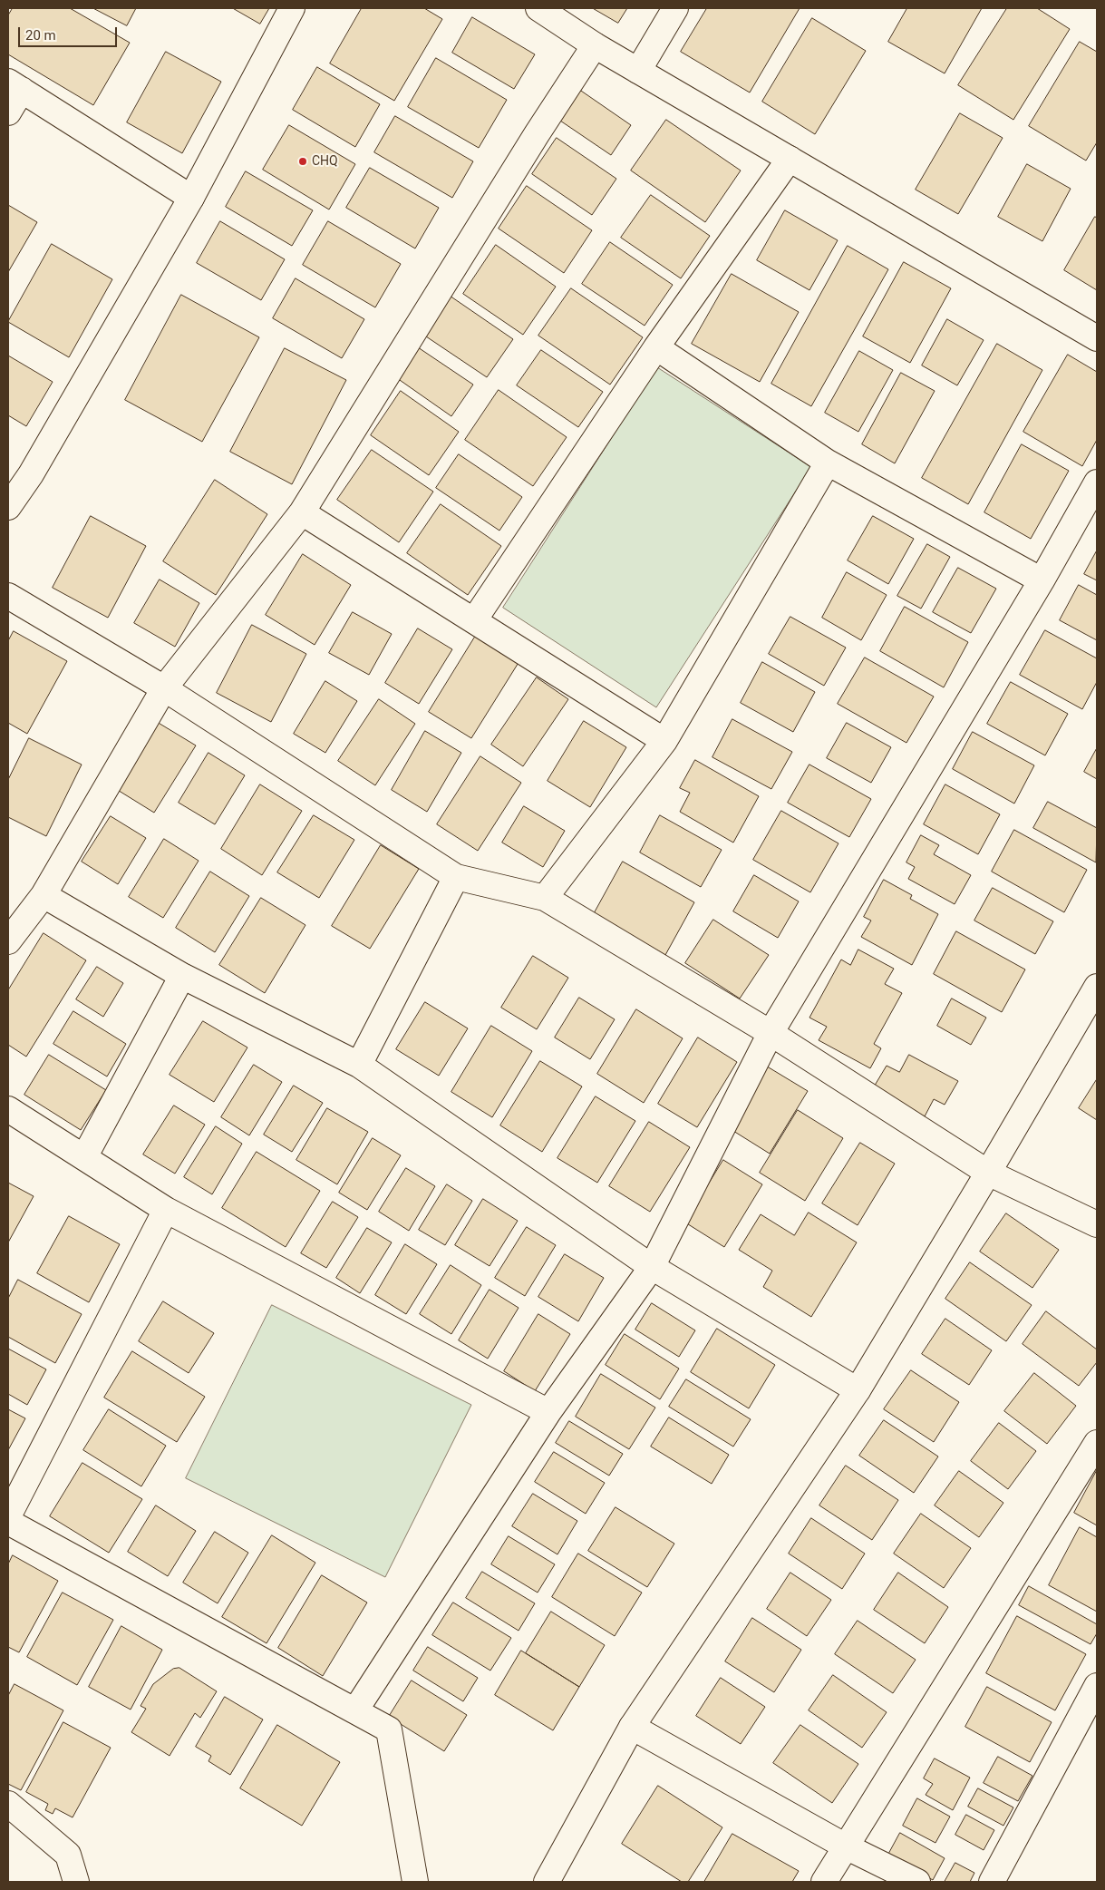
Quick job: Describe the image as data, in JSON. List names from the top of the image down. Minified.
{"places":["CHQ"],"scale_bar":"20 m"}
